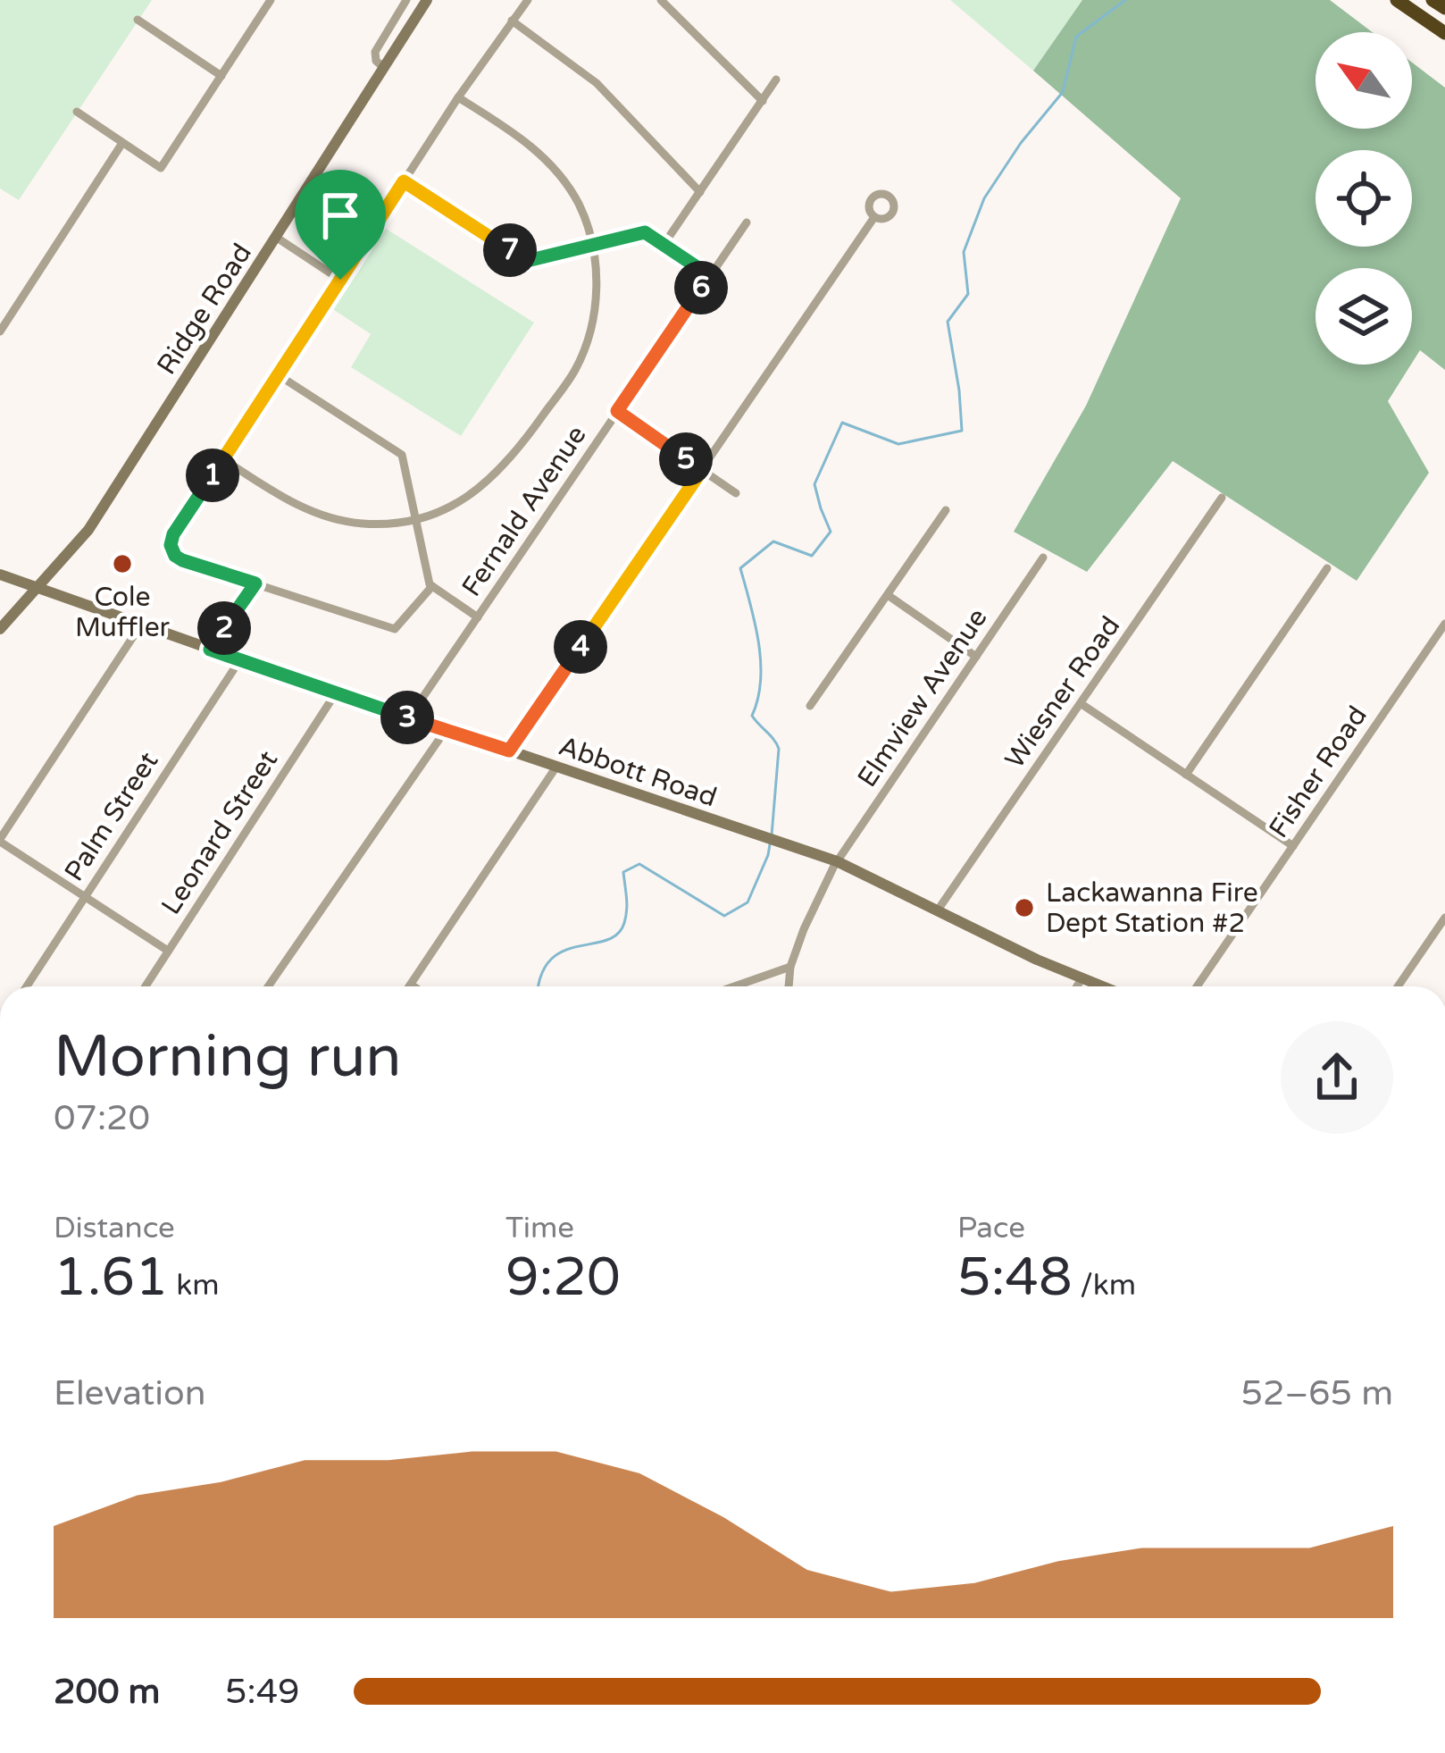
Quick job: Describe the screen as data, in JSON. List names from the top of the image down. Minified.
{"streets":{"street":["Ridge Road","Fernald Avenue","Wiesner Road","Elmview Avenue","Abbott Road","Fisher Road","Palm Street","Leonard Street"]},"crossings":[["Ridge Road","Abbott Road"],["Fernald Avenue","Abbott Road"],["Wiesner Road","Abbott Road"],["Elmview Avenue","Abbott Road"],["Abbott Road","Palm Street"],["Abbott Road","Leonard Street"]],"places":["Cole Muffler","Lackawanna Fire Dept Station #2"],"north":"top left","page":{"pins":["7","6","5","1","2","4","3"],"heading":["Morning run","07:20"],"stats":[["Distance","1.61 km"],["Time","9:20"],["Pace","5:48 /km"]],"chart":["Elevation","52–65 m"],"list":[{"name":"200 m","note":"5:49"}]}}
